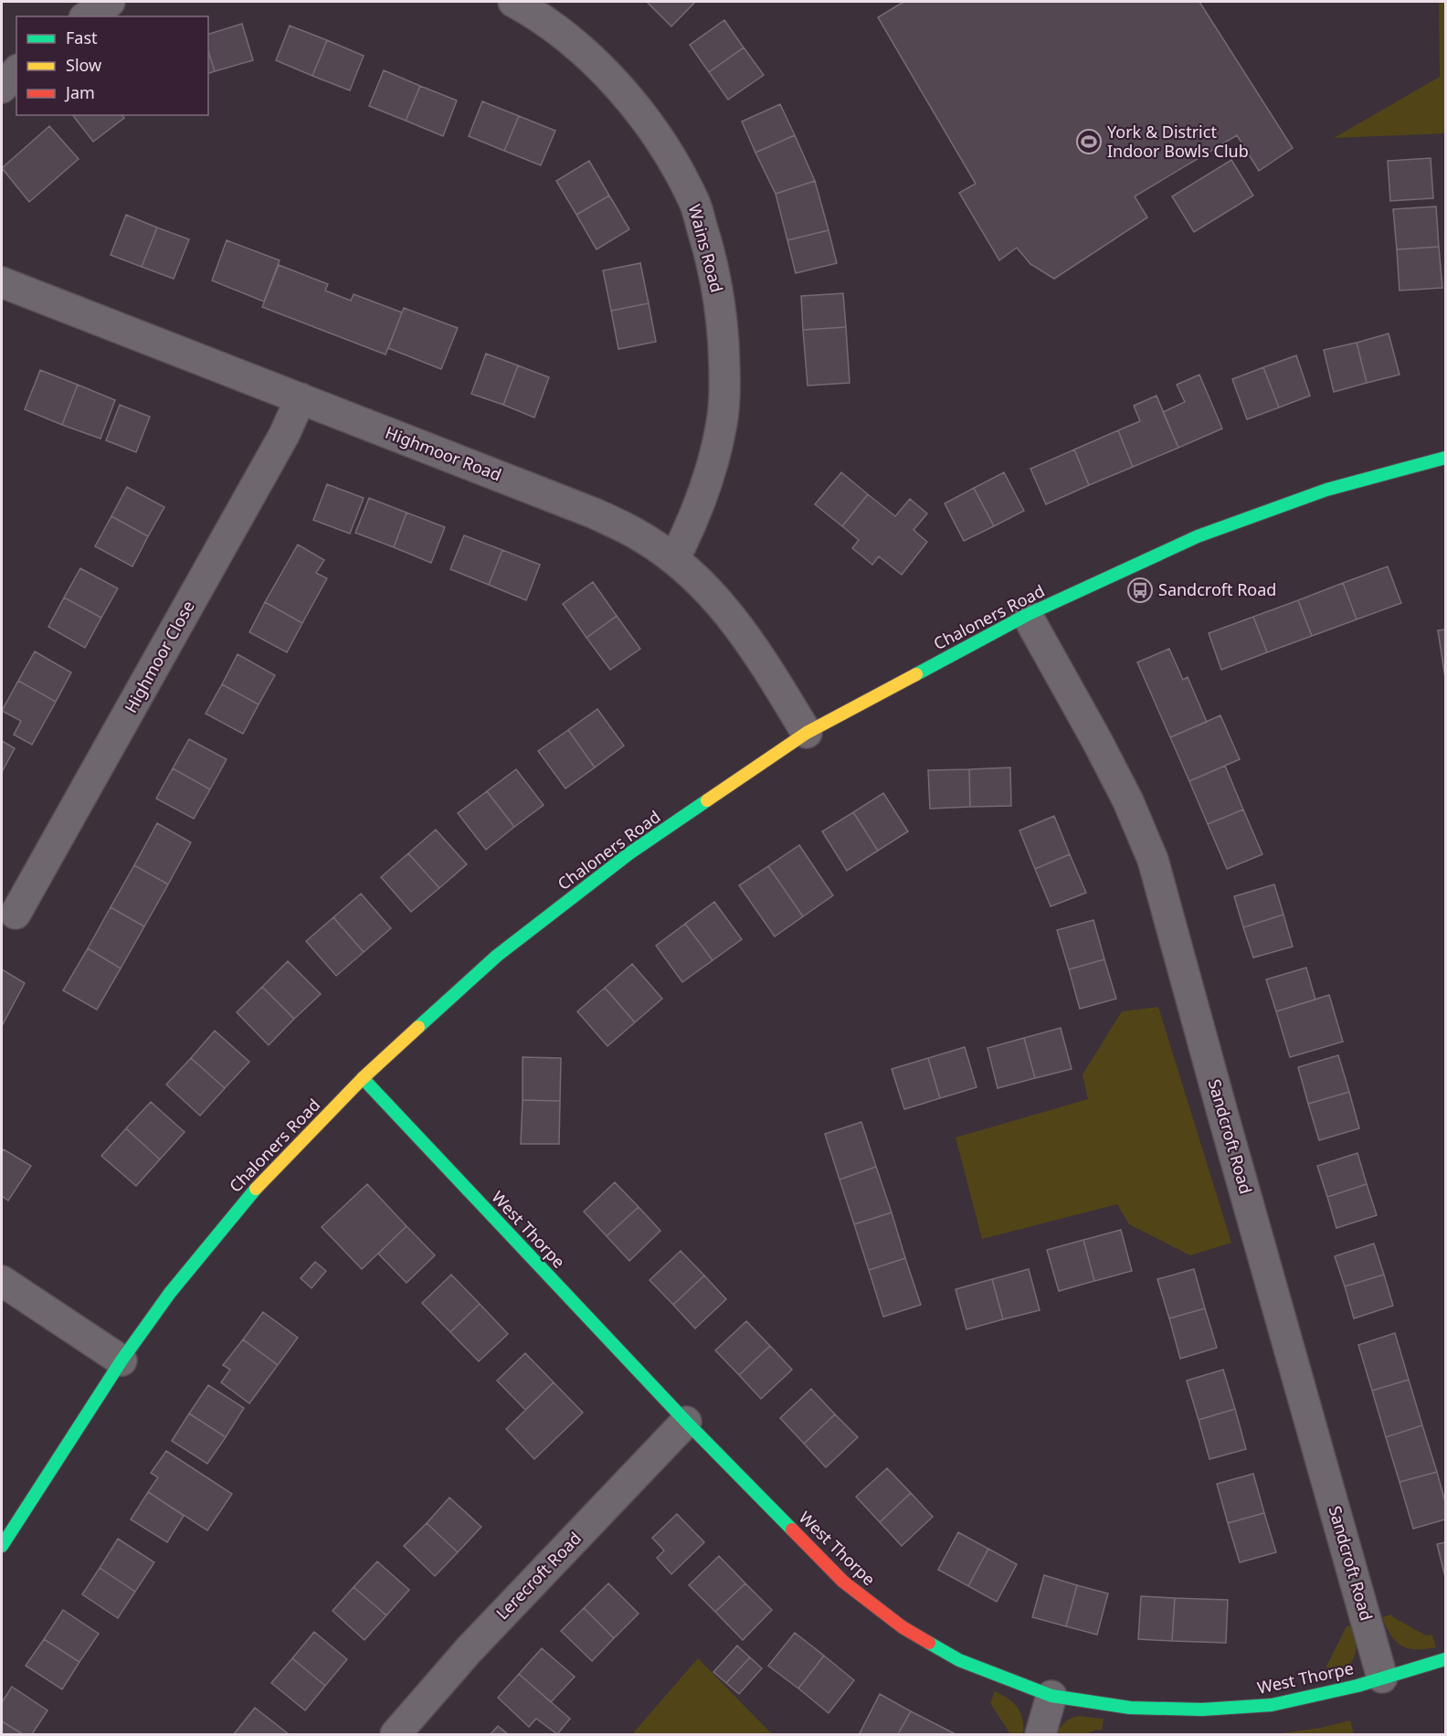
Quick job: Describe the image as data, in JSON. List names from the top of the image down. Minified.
{"streets":{"street":["Wains Road","Highmoor Road","Chaloners Road","Highmoor Close","Sandcroft Road","West Thorpe","Lerecroft Road"]},"crossings":[["Wains Road","Highmoor Road"],["Highmoor Road","Chaloners Road"],["Highmoor Road","Highmoor Close"],["Chaloners Road","Sandcroft Road"],["Chaloners Road","West Thorpe"],["Sandcroft Road","West Thorpe"],["West Thorpe","Lerecroft Road"]],"places":{"sports":["York & District Indoor Bowls Club"],"bus stop":["Sandcroft Road"]},"legend":["Fast","Slow","Jam"]}
